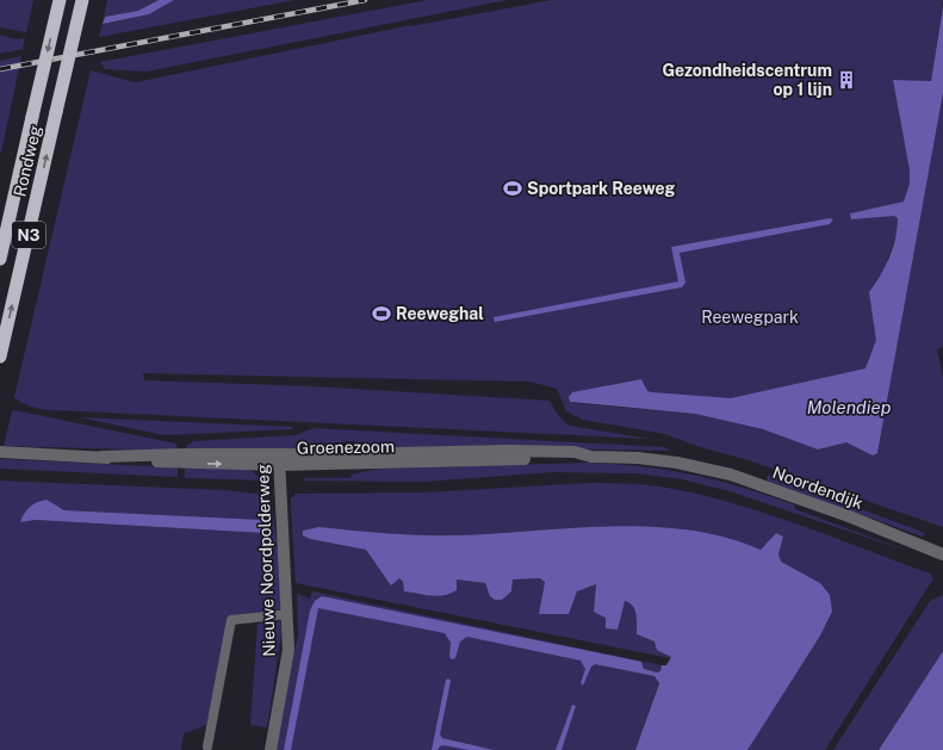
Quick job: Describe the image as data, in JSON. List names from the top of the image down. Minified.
{"streets":{"highway":["Rondweg","N3"],"street":["Groenezoom","Noordendijk","Nieuwe Noordpolderweg"]},"crossings":[["Groenezoom","Noordendijk"],["Groenezoom","Nieuwe Noordpolderweg"]],"water":["Molendiep"],"parks":["Reewegpark"],"places":{"building":["Gezondheidscentrum op 1 lijn"],"sports":["Sportpark Reeweg","Reeweghal"]}}
